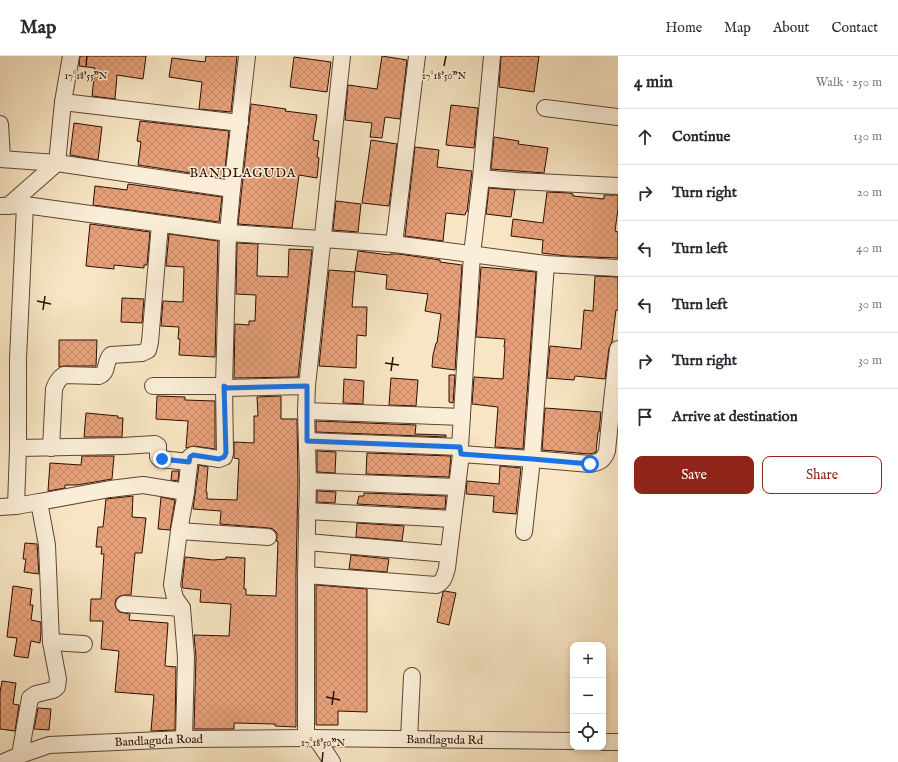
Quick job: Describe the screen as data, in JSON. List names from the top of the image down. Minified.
{"streets":{"street":["Bandlaguda Road","Bandlaguda Rd"]},"crossings":[["Bandlaguda Road","Bandlaguda Rd"]],"districts":["BANDLAGUDA"],"page":{"header":"Map","nav":["Home","Map","About","Contact"],"heading":["4 min","Walk · 250 m"],"list":[["Continue","130 m"],["Turn right","20 m"],["Turn left","40 m"],["Turn left","30 m"],["Turn right","30 m"],"Arrive at destination"],"buttons":["Save","Share"],"map_buttons":["+","−"]},"coordinates":["17°18'50\"N","17°18'55\"N"]}
